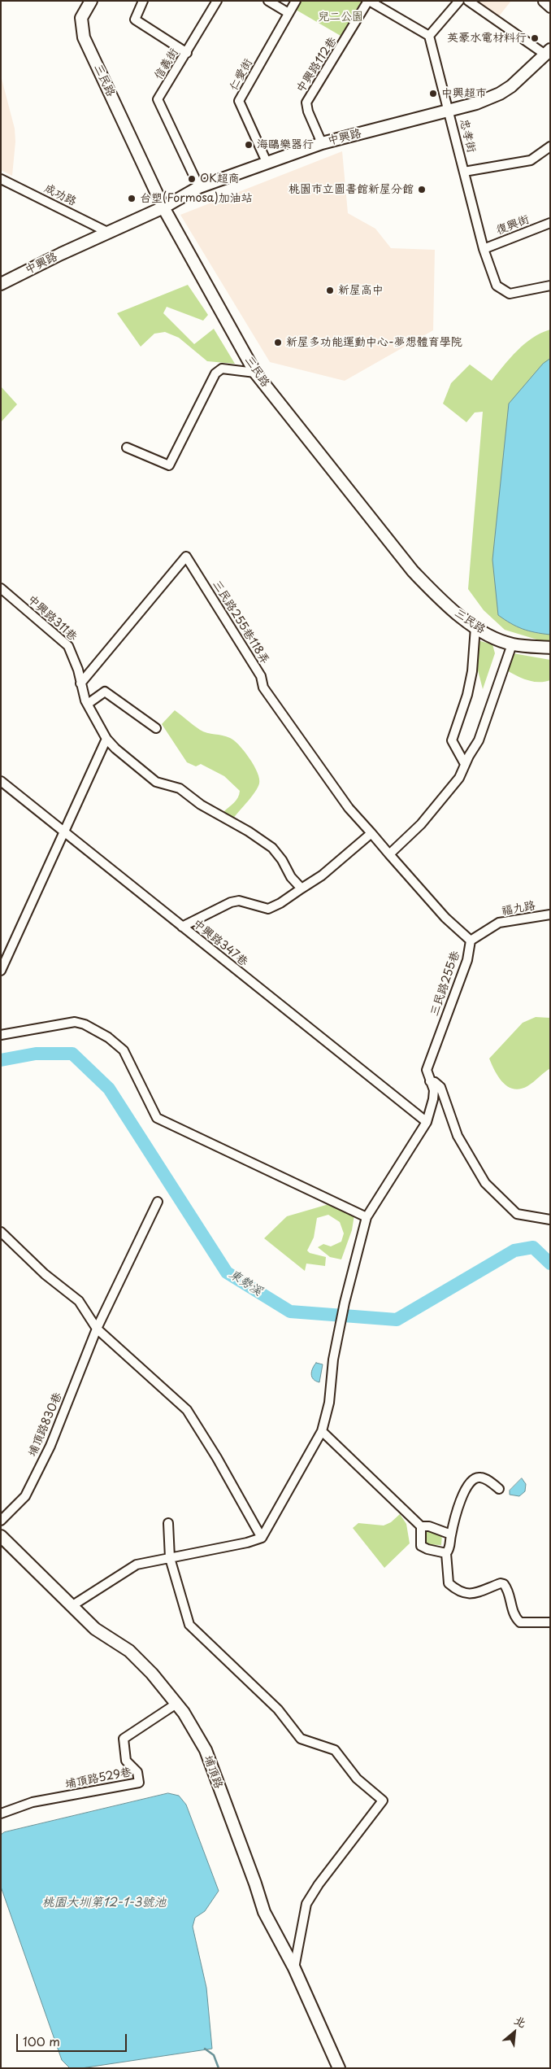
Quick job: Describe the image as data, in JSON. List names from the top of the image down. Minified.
{"streets":{"street":["信義街","中興路112巷","仁愛街","三民路","忠孝街","中興路","成功路","復興街","中興路311巷","三民路255巷118弄","福九路","中興路347巷","三民路255巷","埔頂路830巷","埔頂路","埔頂路529巷"]},"crossings":[["信義街","中興路"],["中興路112巷","中興路"],["仁愛街","中興路"],["三民路","中興路"],["忠孝街","中興路"],["忠孝街","復興街"],["中興路","成功路"],["中興路311巷","三民路255巷118弄"],["三民路255巷118弄","三民路255巷"],["福九路","三民路255巷"],["中興路347巷","三民路255巷"],["埔頂路","埔頂路529巷"]],"water":["東勢溪","桃園大圳第12-1-3號池"],"parks":["兒二公園"],"places":["英豪水電材料行","中興超市","海鷗樂器行","OK超商","桃園市立圖書館新屋分館","台塑(Formosa)加油站","新屋高中","新屋多功能運動中心-夢想體育學院"],"scale_bar":"100 m","north":"top right"}
